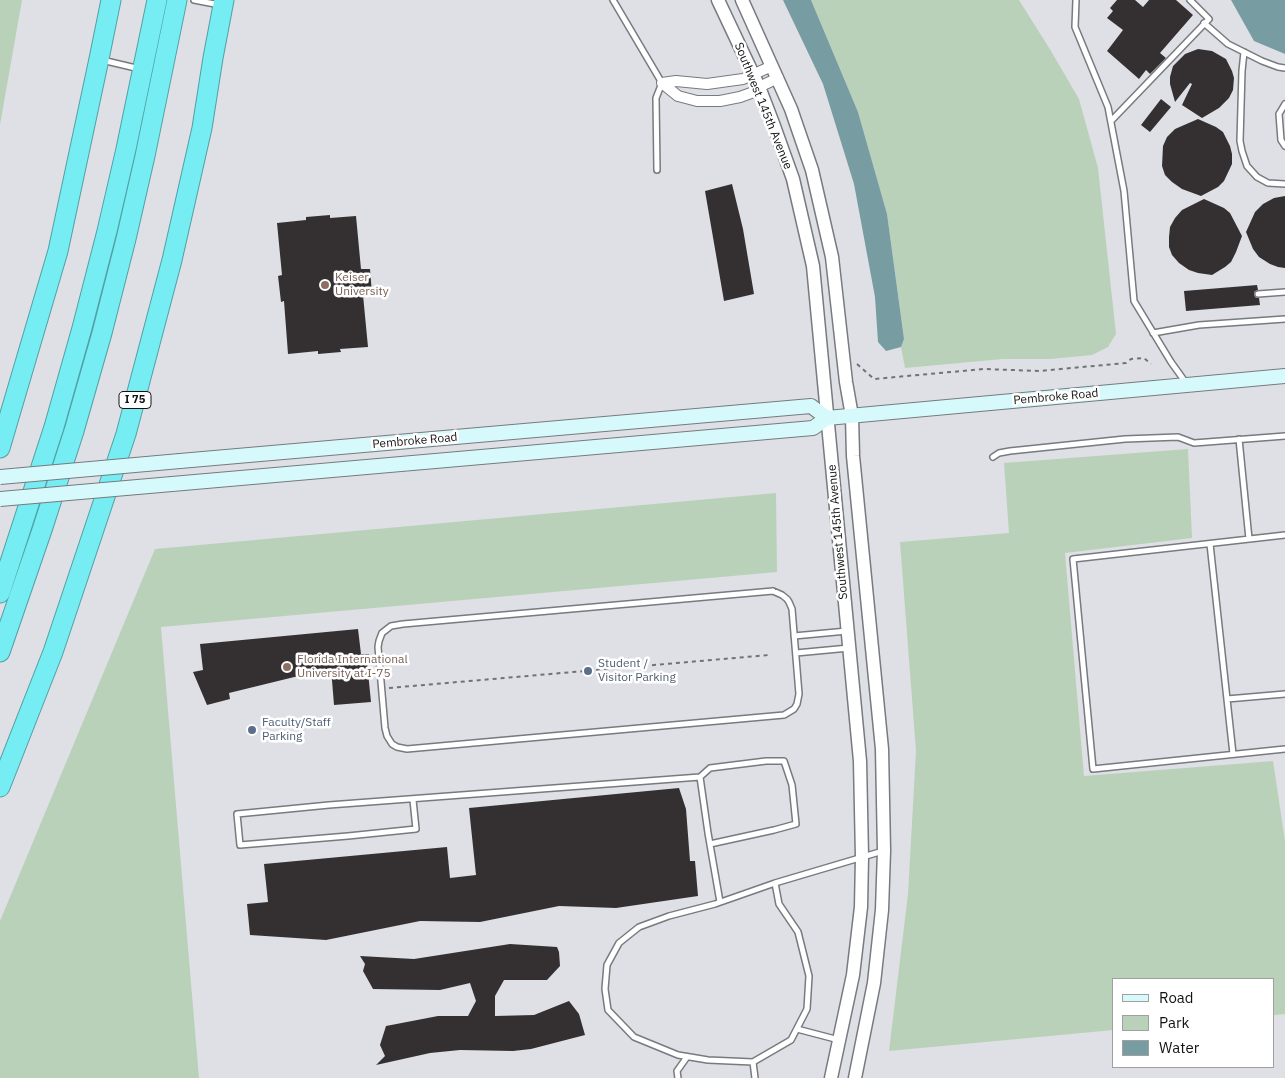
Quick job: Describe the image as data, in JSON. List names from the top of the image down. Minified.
{"streets":{"highway":["I 75"],"main road":["Pembroke Road"],"street":["Southwest 145th Avenue"]},"crossings":[["Southwest 145th Avenue","Pembroke Road"]],"places":["Keiser University","Florida International University at I-75","Student / Visitor Parking","Faculty/Staff Parking"],"legend":["Road","Park","Water"]}
